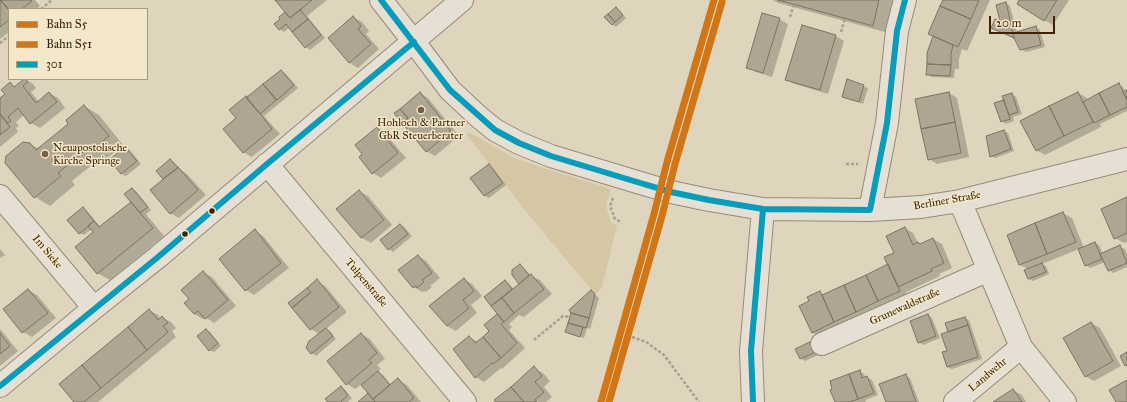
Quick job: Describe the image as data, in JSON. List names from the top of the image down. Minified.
{"streets":{"street":["Berliner Straße","Im Sieke","Tulpenstraße","Grunewaldstraße","Landwehr"]},"places":["Hohloch & Partner GbR Steuerberater","Neuapostolische Kirche Springe"],"lines":["rail line S5","transit line 301","rail line S51"],"legend":["Bahn S5","Bahn S51","301"],"scale_bar":"20 m"}
